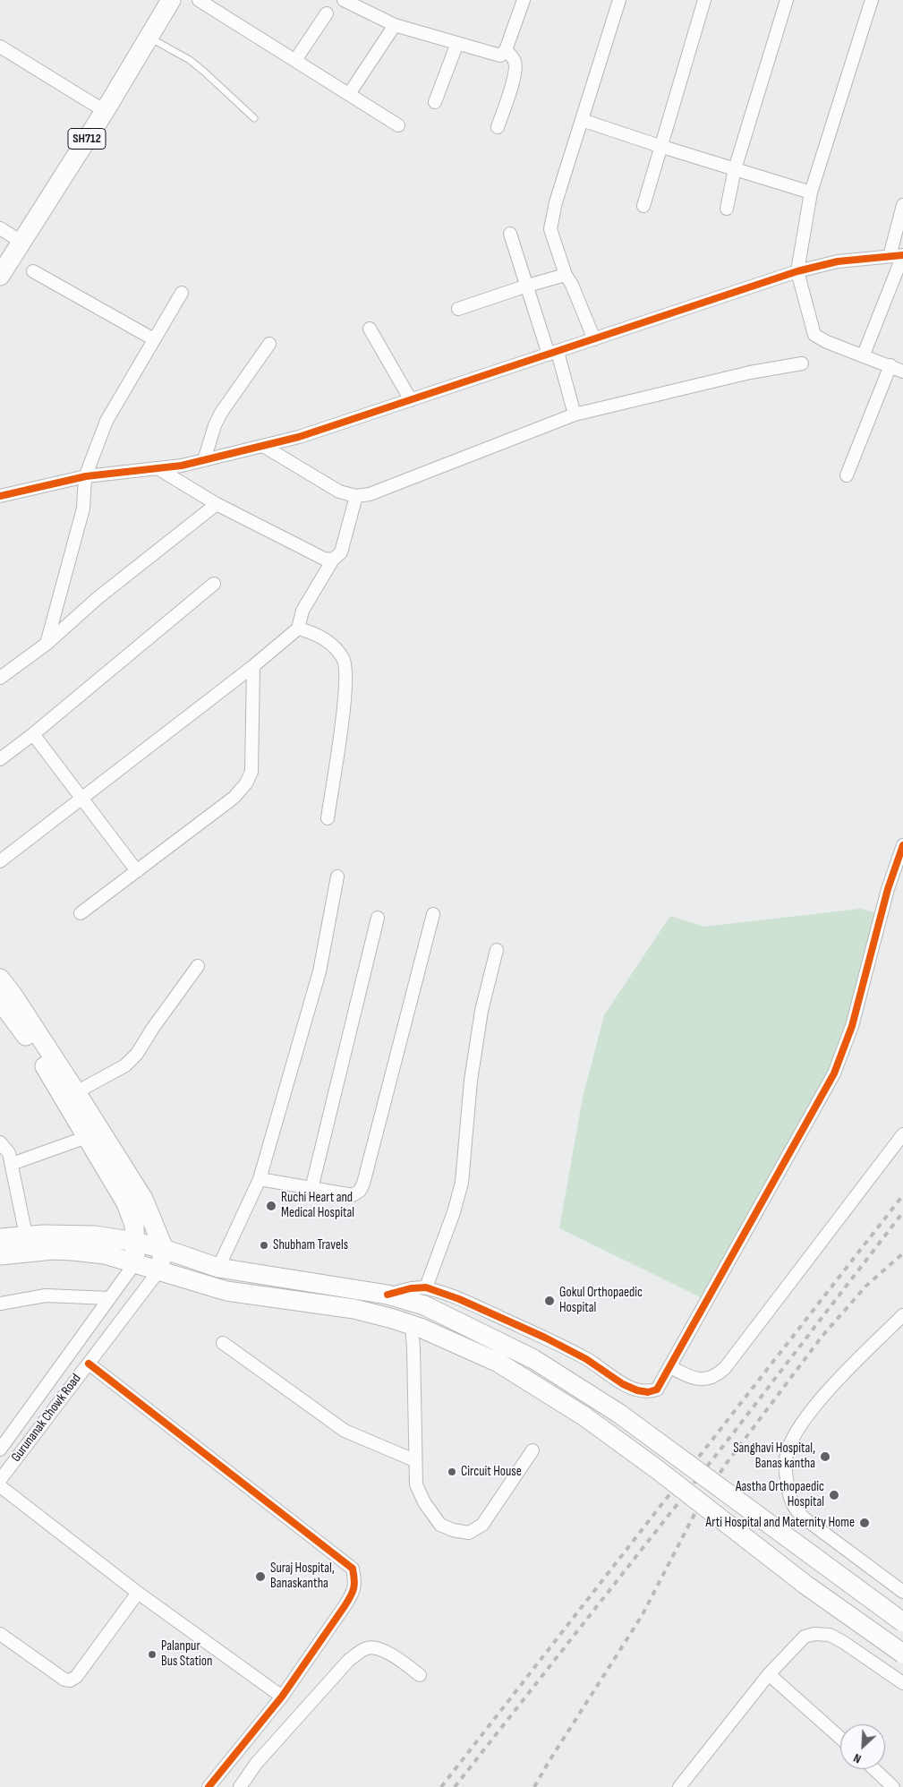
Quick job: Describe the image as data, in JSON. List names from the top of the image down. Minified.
{"streets":{"main road":["SH712"],"street":["Gurunanak Chowk Road"]},"places":["Ruchi Heart and Medical Hospital","Shubham Travels","Gokul Orthopaedic Hospital","Sanghavi Hospital, Banas kantha","Circuit House","Aastha Orthopaedic Hospital","Arti Hospital and Maternity Home","Suraj Hospital, Banaskantha","Palanpur Bus Station"],"north":"bottom left"}
